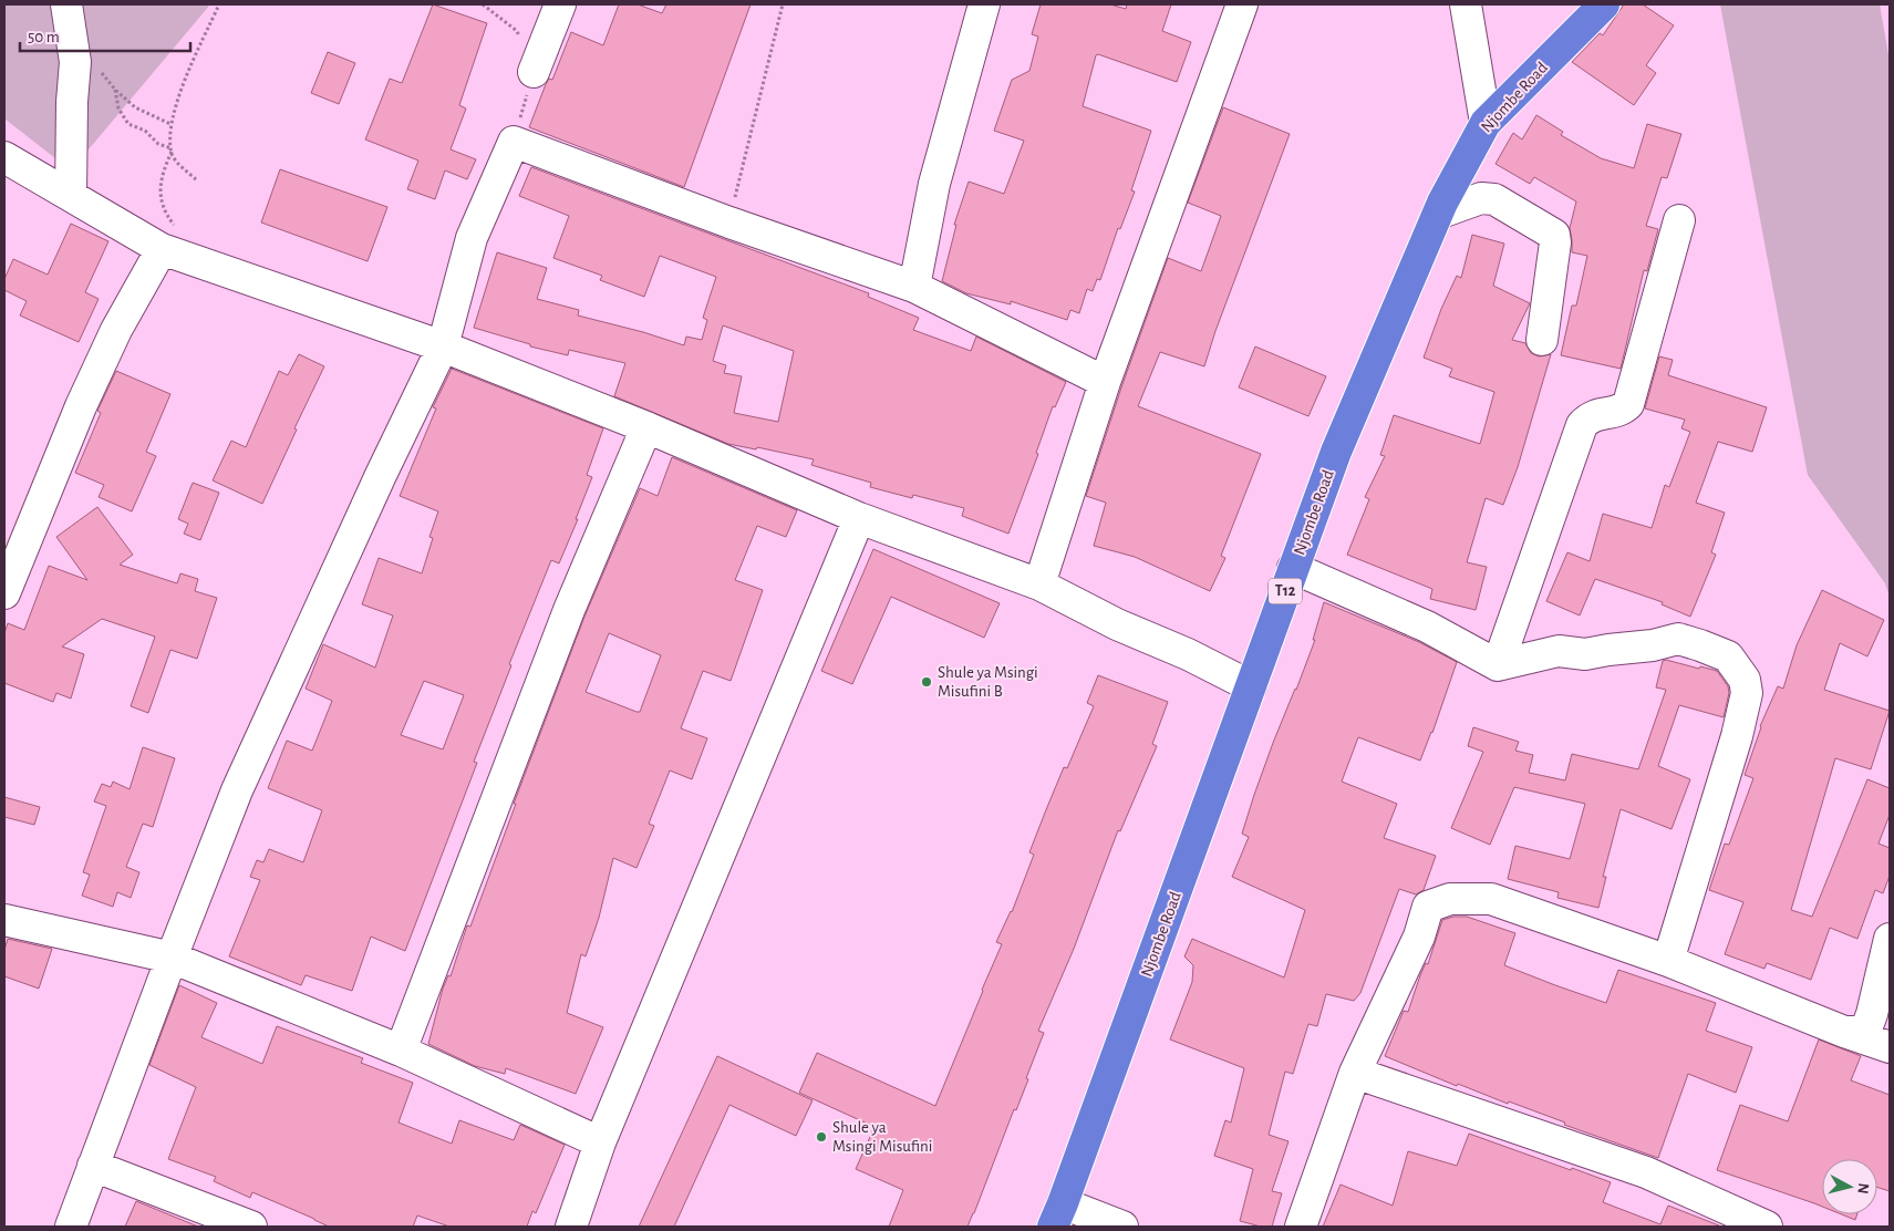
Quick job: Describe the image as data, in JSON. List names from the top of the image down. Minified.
{"streets":{"highway":["Njombe Road","T12"]},"places":["Shule ya Msingi Misufini B","Shule ya Msingi Misufini"],"scale_bar":"50 m","north":"right"}
